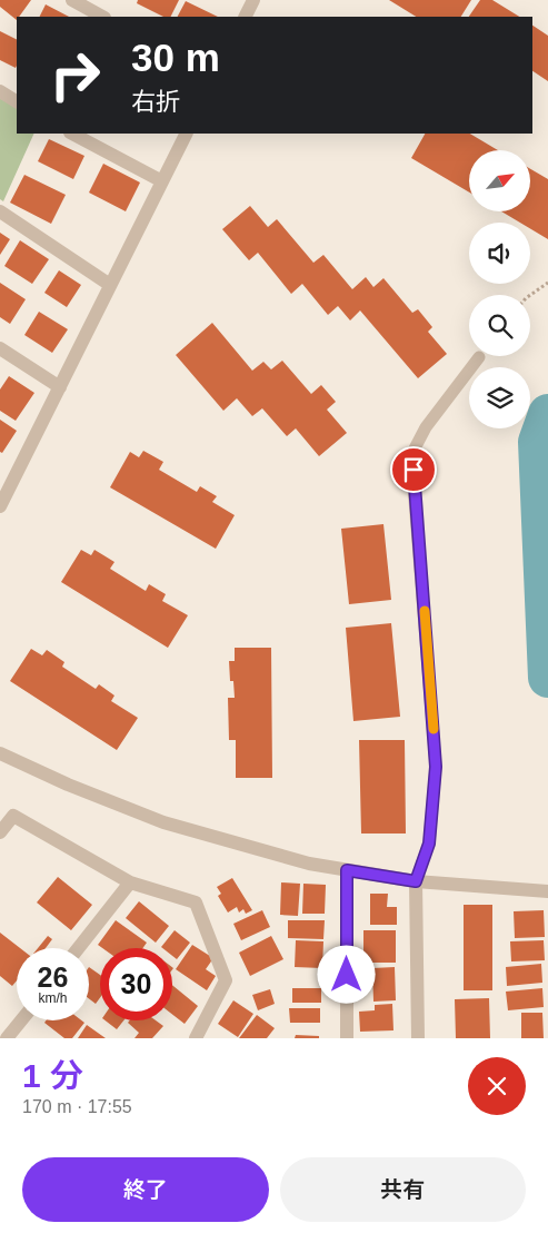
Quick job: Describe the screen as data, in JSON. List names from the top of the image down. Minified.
{"north":"top right","page":{"turn":["30 m","右折"],"speed":"26 km/h","limit":"30","heading":["1 分","170 m · 17:55"],"buttons":["終了","共有"]}}
